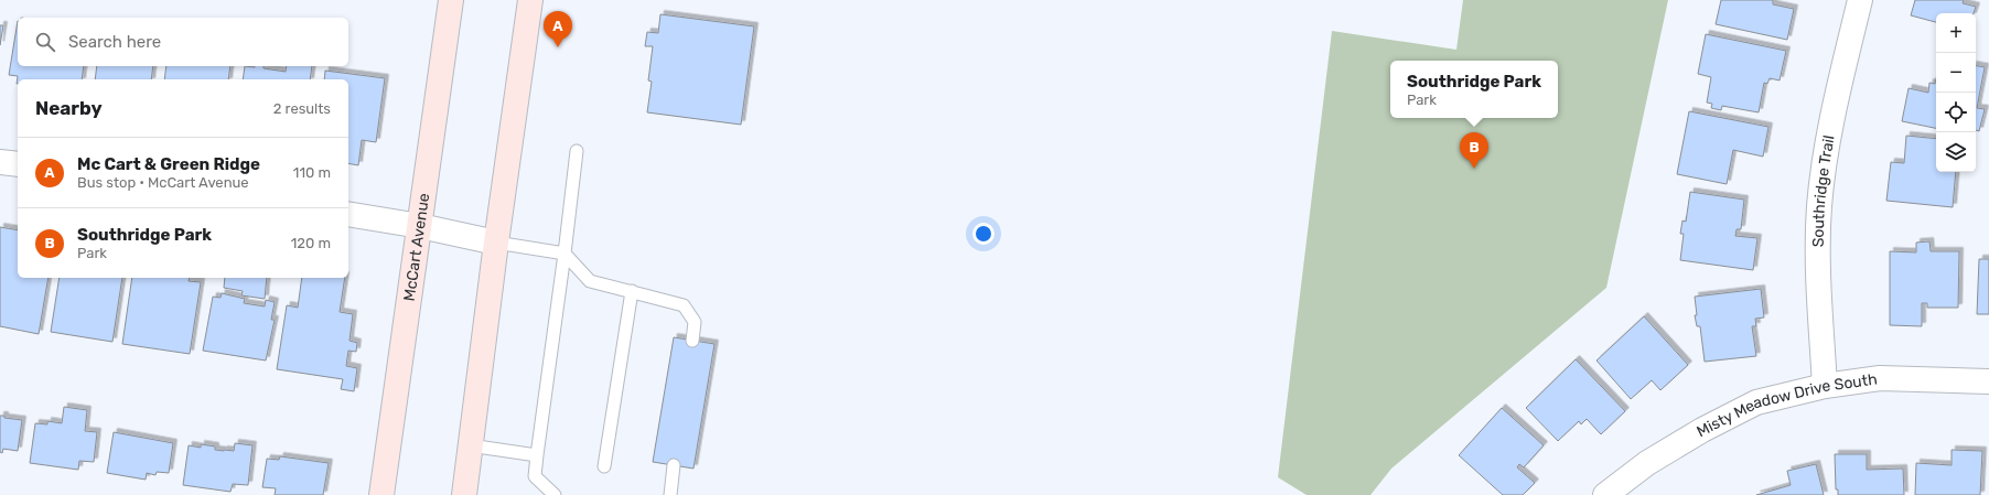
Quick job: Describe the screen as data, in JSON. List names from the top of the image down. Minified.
{"streets":{"main road":["McCart Avenue"],"street":["Southridge Trail","Misty Meadow Drive South"]},"crossings":[["Southridge Trail","Misty Meadow Drive South"]],"page":{"pins":["A","B"],"map_buttons":["+","−"],"search":"Search here","popup":["Southridge Park","Park"],"heading":["Nearby","2 results"],"list":[{"mark":"A","name":"Mc Cart & Green Ridge","note":"Bus stop · McCart Avenue","value":"110 m"},{"mark":"B","name":"Southridge Park","note":"Park","value":"120 m"}]}}
